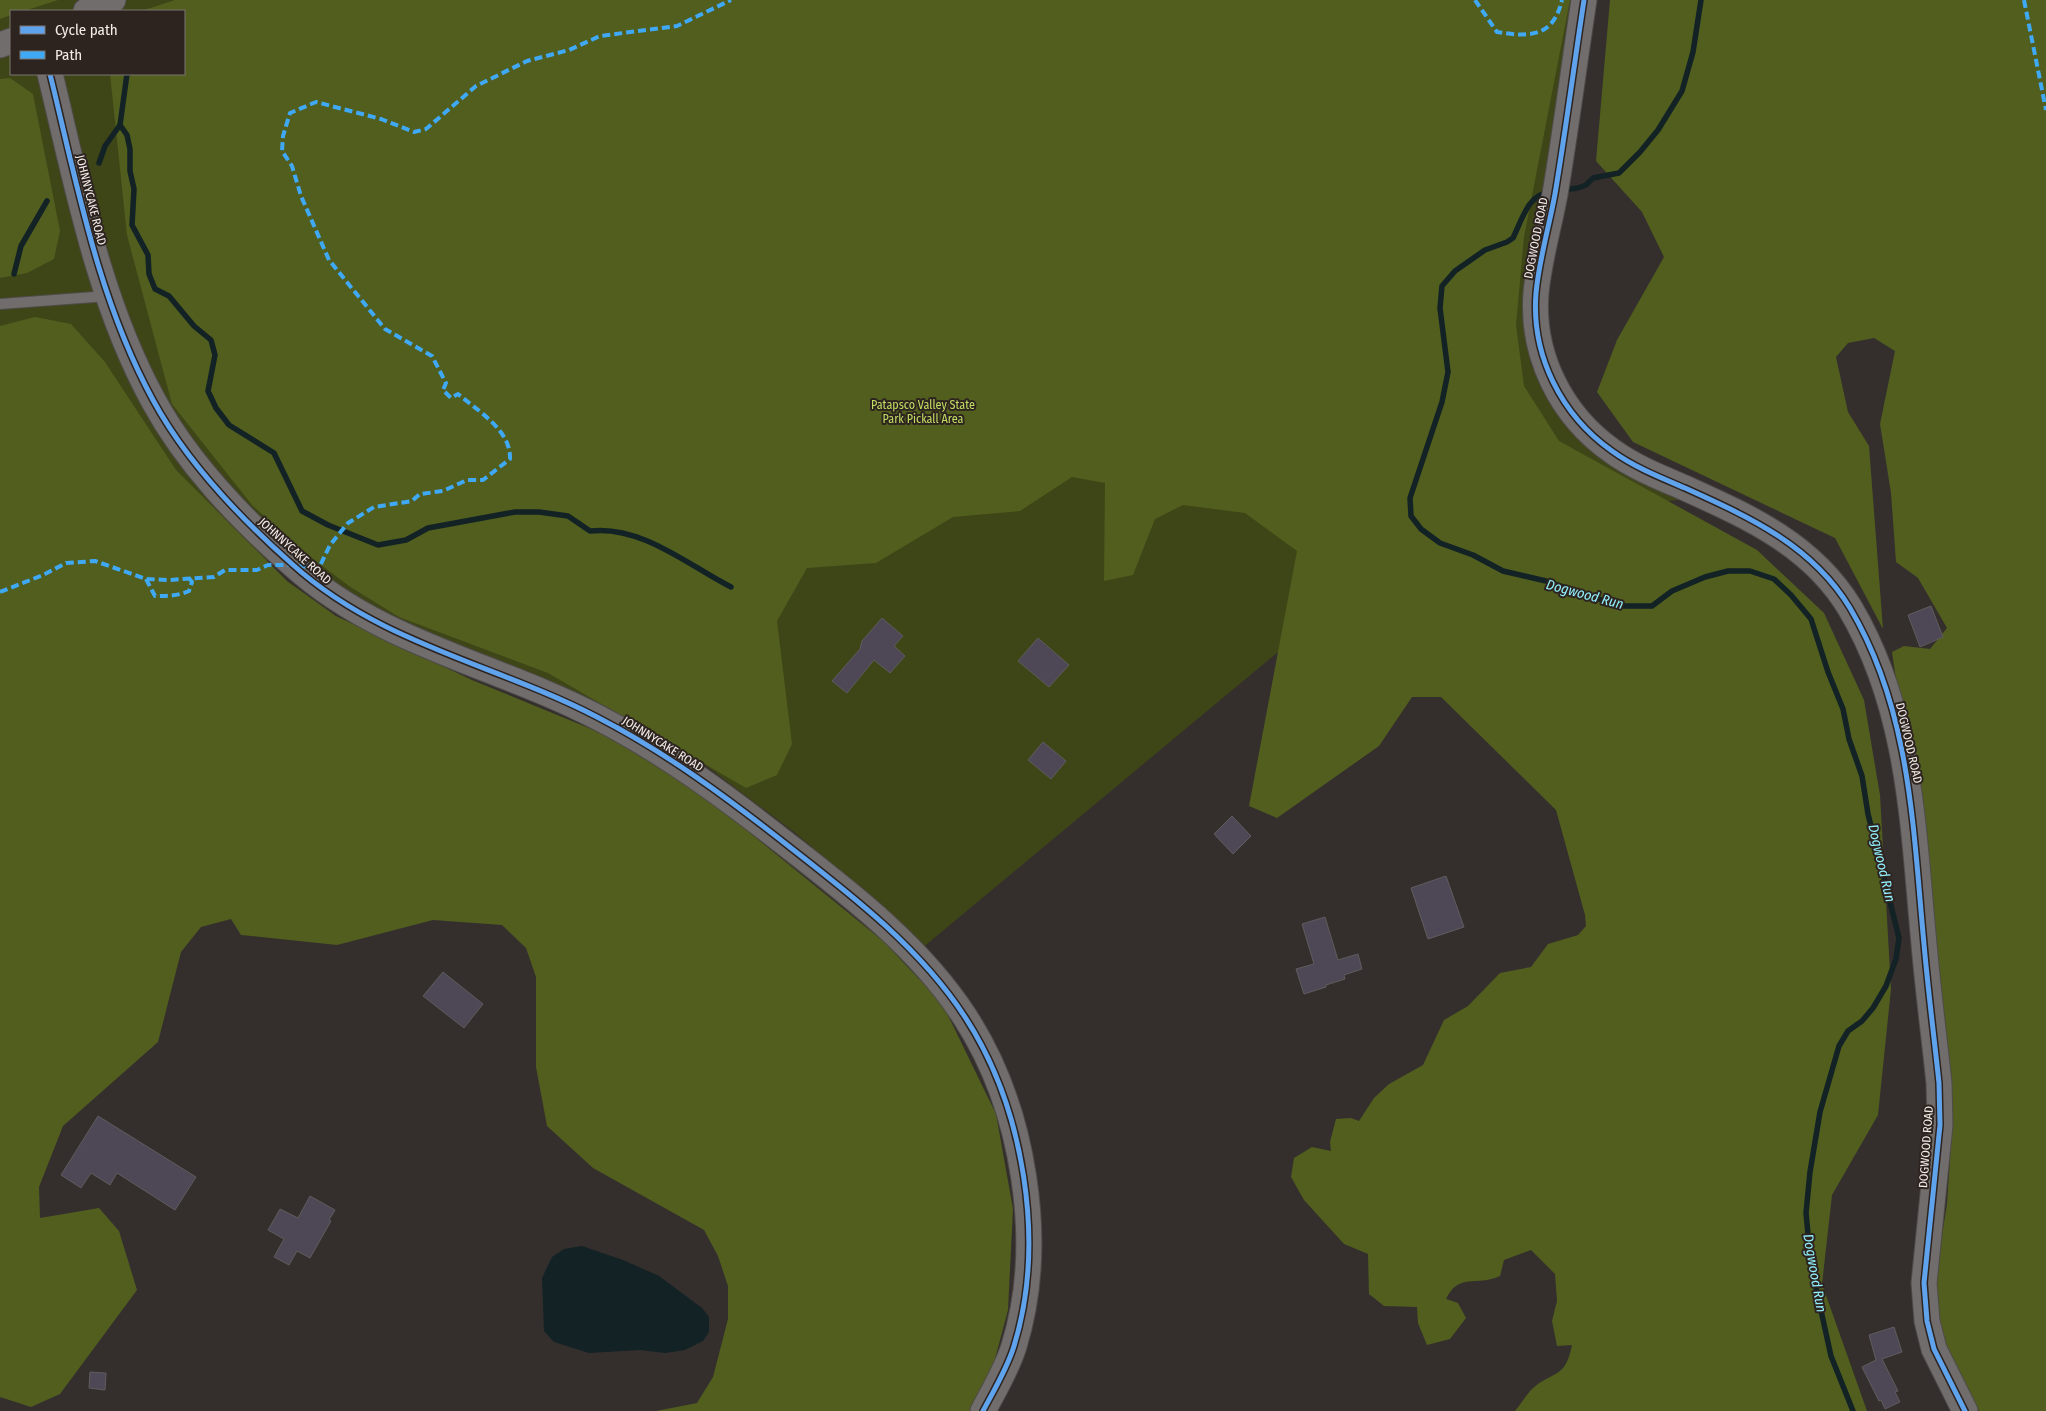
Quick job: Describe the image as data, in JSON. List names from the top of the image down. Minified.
{"streets":{"street":["JOHNNYCAKE ROAD","DOGWOOD ROAD"]},"water":["Dogwood Run"],"parks":["Patapsco Valley State Park Pickall Area"],"legend":["Cycle path","Path"]}
